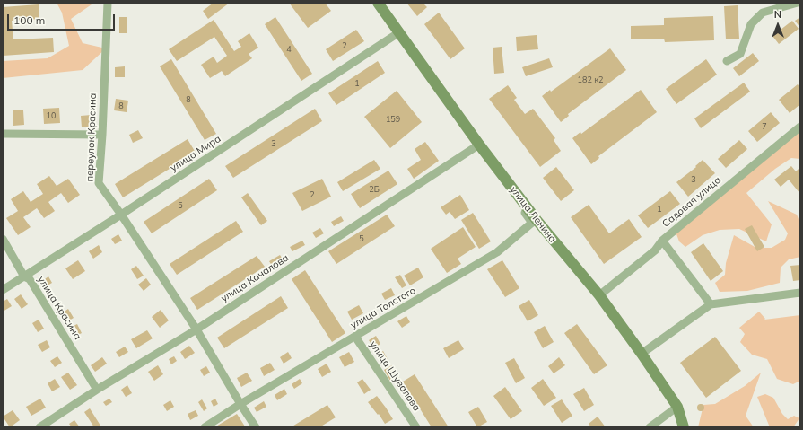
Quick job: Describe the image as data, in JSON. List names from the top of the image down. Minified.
{"streets":{"main road":["улица Ленина"],"street":["переулок Красина","улица Мира","Садовая улица","улица Качалова","улица Красина","улица Толстого","улица Шувалова"]},"crossings":[["переулок Красина","улица Мира"],["переулок Красина","улица Качалова"],["переулок Красина","улица Толстого"],["улица Мира","улица Ленина"],["улица Мира","улица Красина"],["Садовая улица","улица Ленина"],["улица Ленина","улица Качалова"],["улица Ленина","улица Толстого"],["улица Качалова","улица Красина"],["улица Толстого","улица Шувалова"]],"house_numbers":["2","4","182 к2","1","8","8","10","159","7","3","3","2Б","2","5","1","5"],"scale_bar":"100 m","north":"top"}
